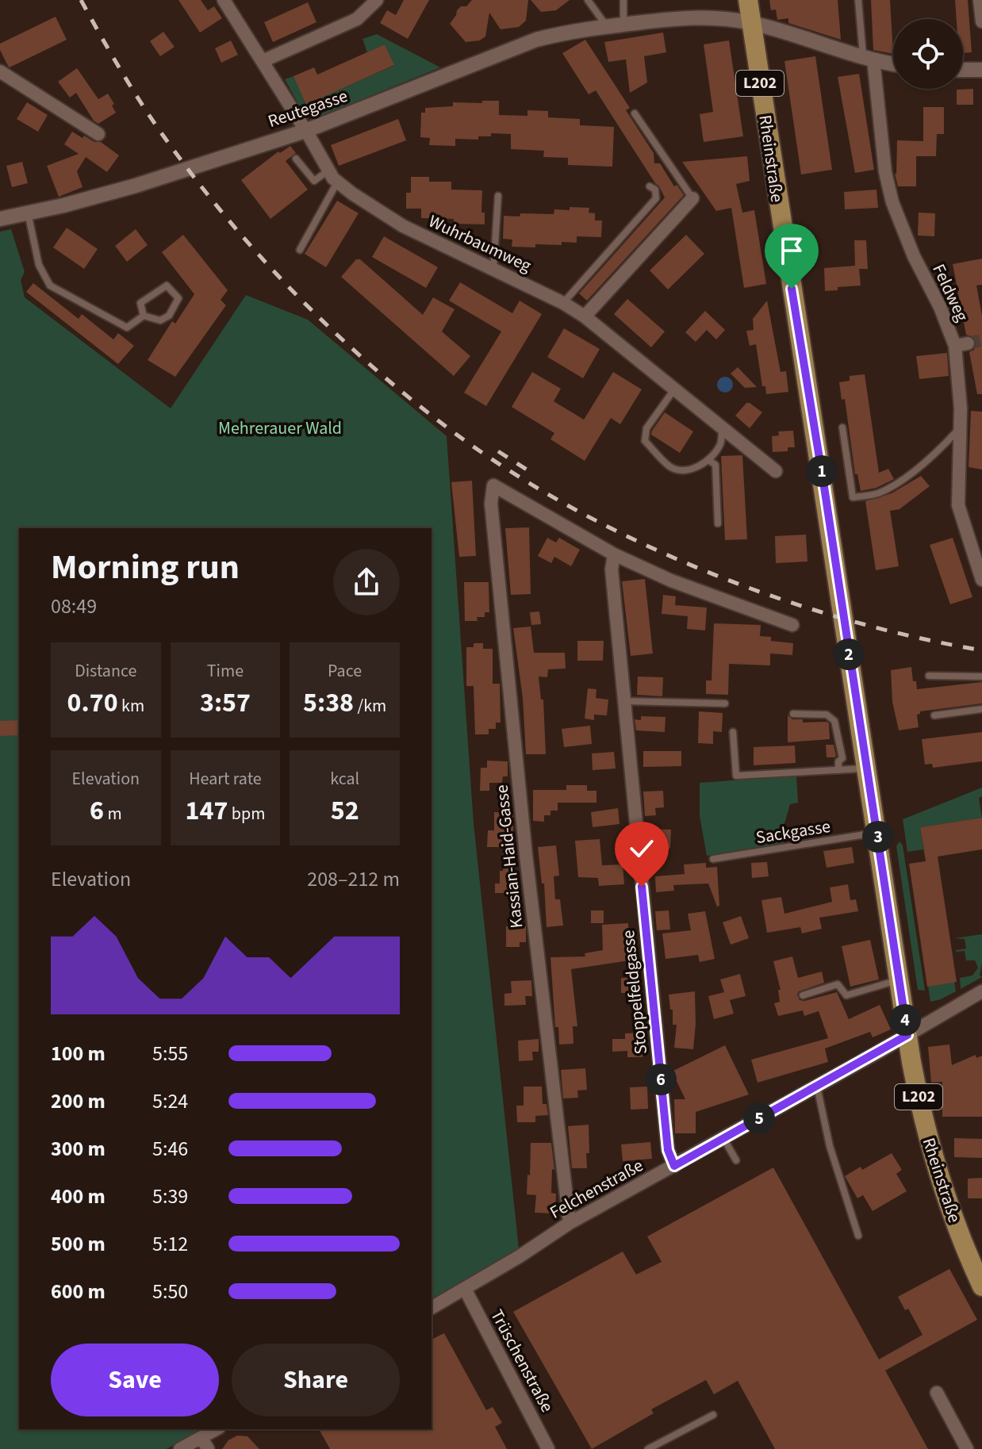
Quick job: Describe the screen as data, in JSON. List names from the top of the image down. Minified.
{"streets":{"main road":["L202","Rheinstraße"],"street":["Reutegasse","Wuhrbaumweg","Feldweg","Kassian-Haid-Gasse","Stoppelfeldgasse","Felchenstraße","Trüschenstraße"],"lane":["Sackgasse"]},"crossings":[["Reutegasse","Rheinstraße"],["Reutegasse","Wuhrbaumweg"],["Reutegasse","Feldweg"],["Rheinstraße","Sackgasse"],["Rheinstraße","Felchenstraße"],["Kassian-Haid-Gasse","Stoppelfeldgasse"],["Kassian-Haid-Gasse","Felchenstraße"],["Stoppelfeldgasse","Felchenstraße"],["Felchenstraße","Trüschenstraße"]],"parks":["Mehrerauer Wald"],"page":{"pins":["1","2","3","4","6","5"],"heading":["Morning run","08:49"],"stats":[["Distance","0.70 km"],["Time","3:57"],["Pace","5:38 /km"],["Elevation","6 m"],["Heart rate","147 bpm"],["kcal","52"]],"chart":["Elevation","208–212 m"],"list":[{"name":"100 m","note":"5:55"},{"name":"200 m","note":"5:24"},{"name":"300 m","note":"5:46"},{"name":"400 m","note":"5:39"},{"name":"500 m","note":"5:12"},{"name":"600 m","note":"5:50"}],"buttons":["Save","Share"]}}
